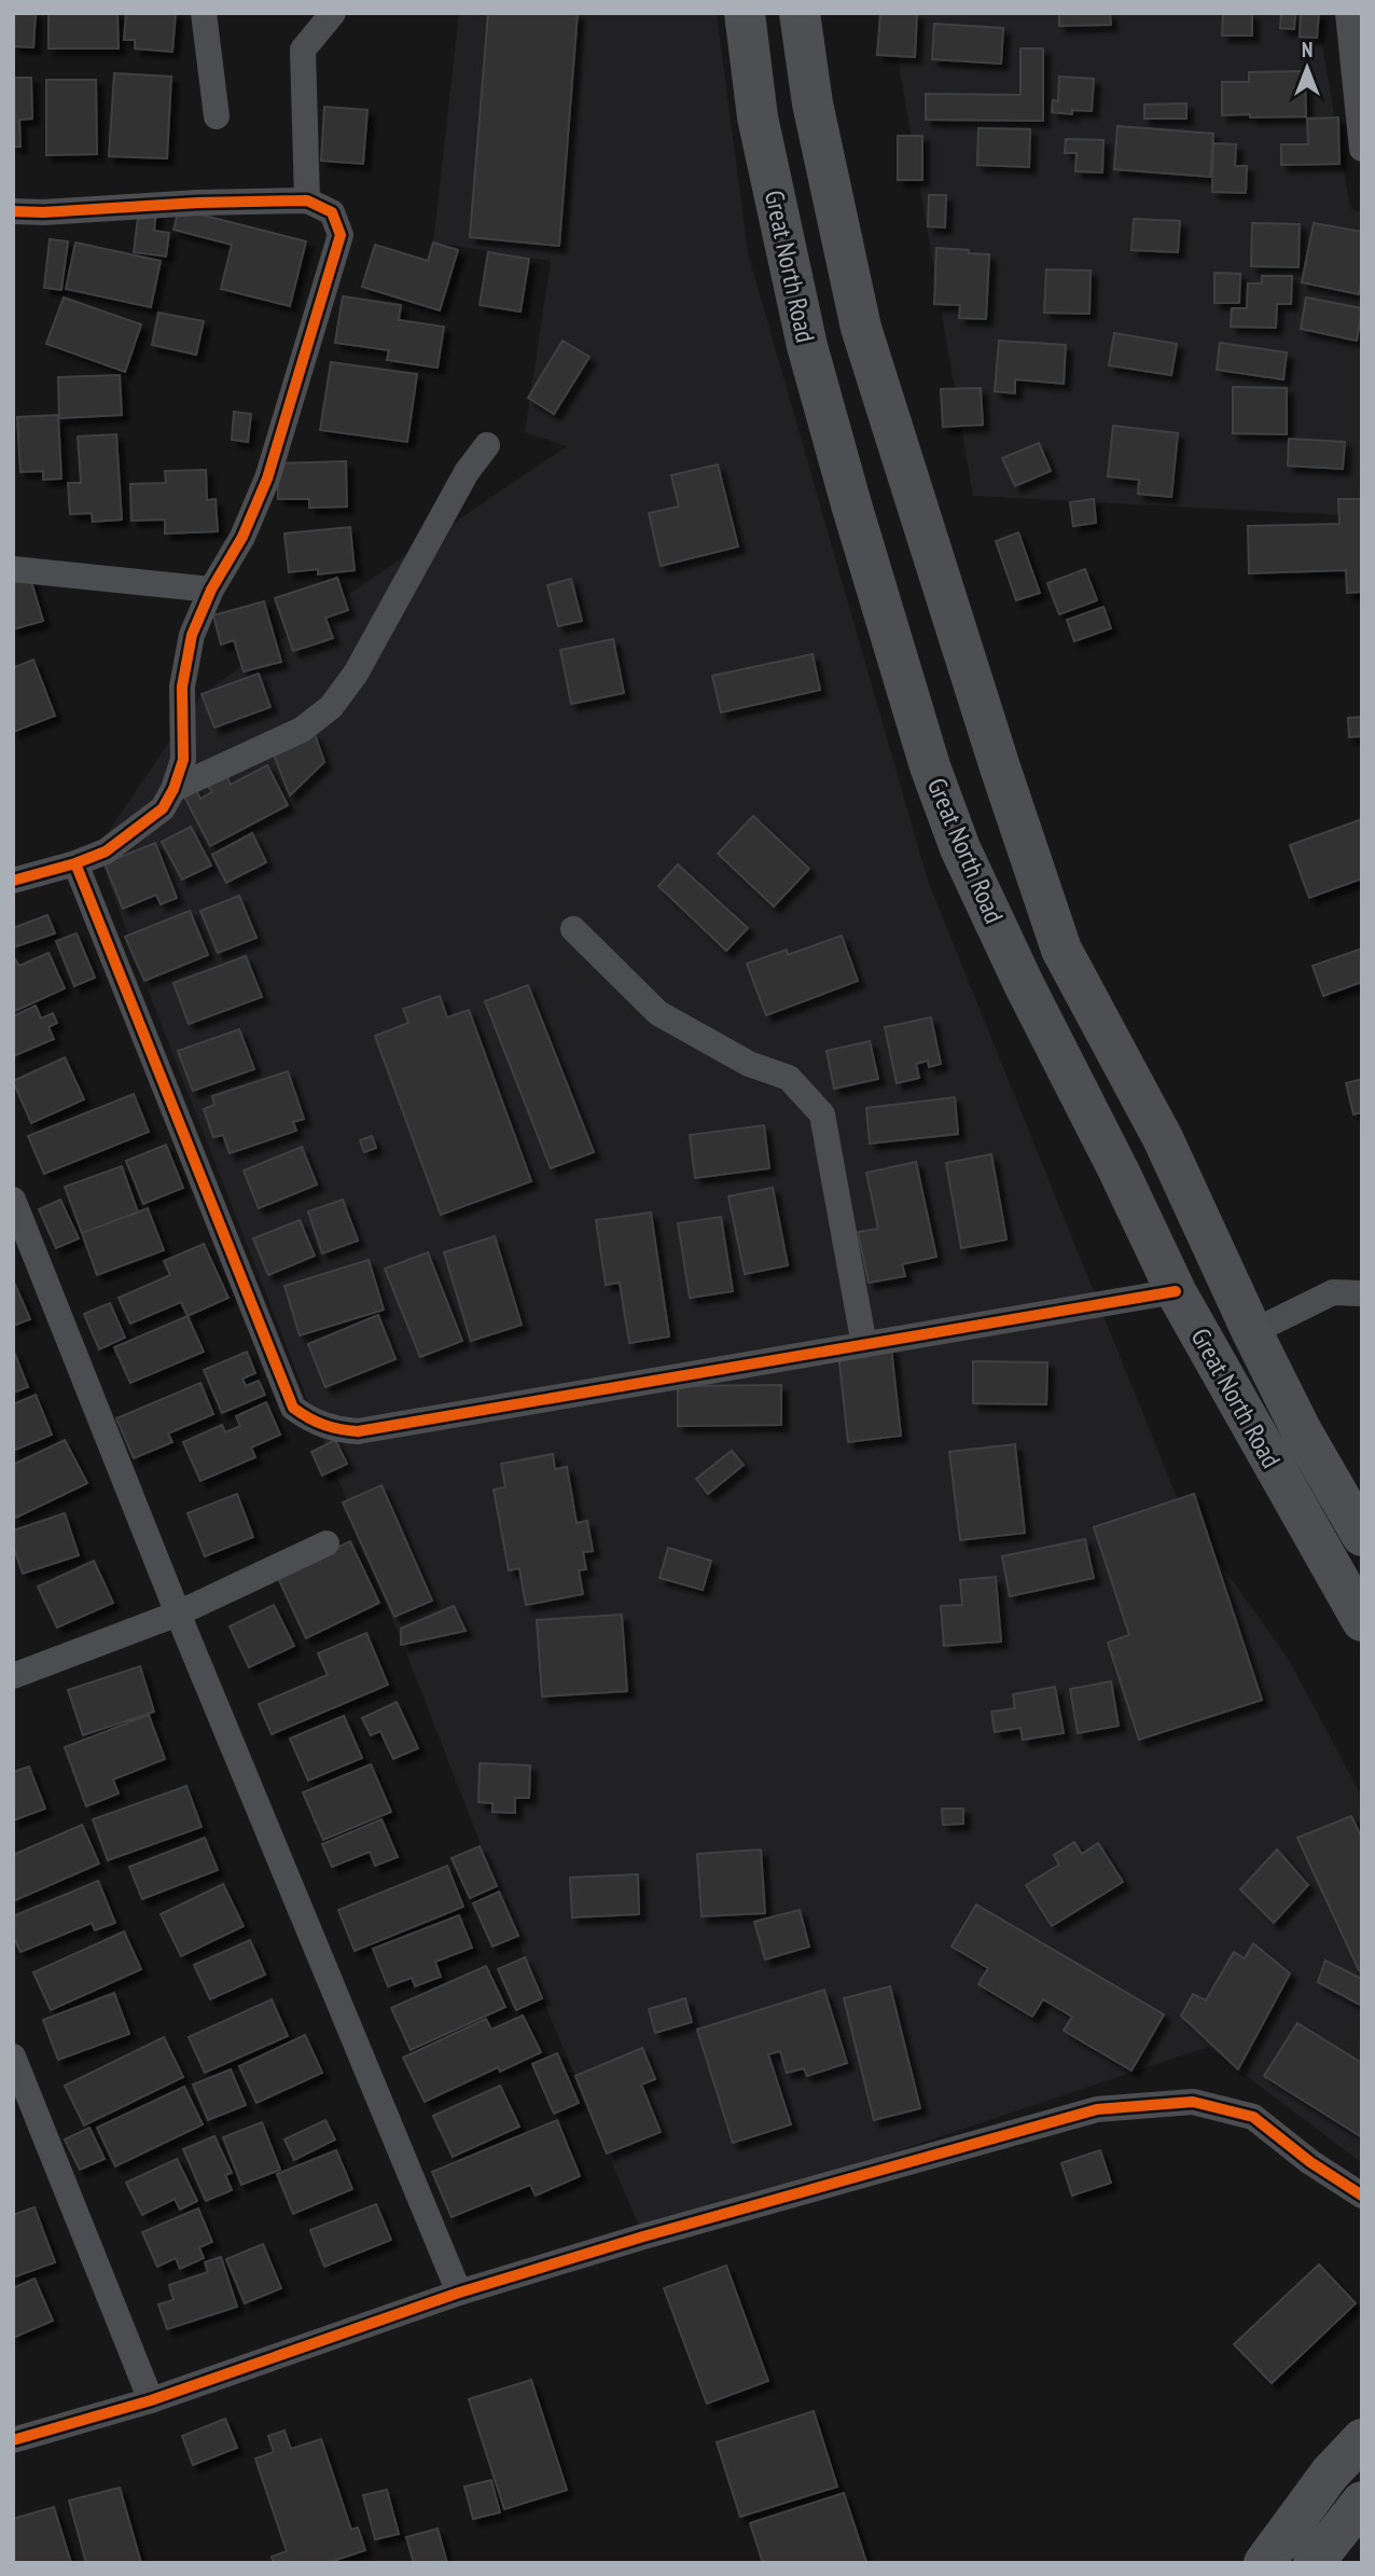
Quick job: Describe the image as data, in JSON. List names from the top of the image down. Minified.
{"streets":{"main road":["Great North Road"]},"north":"top"}
